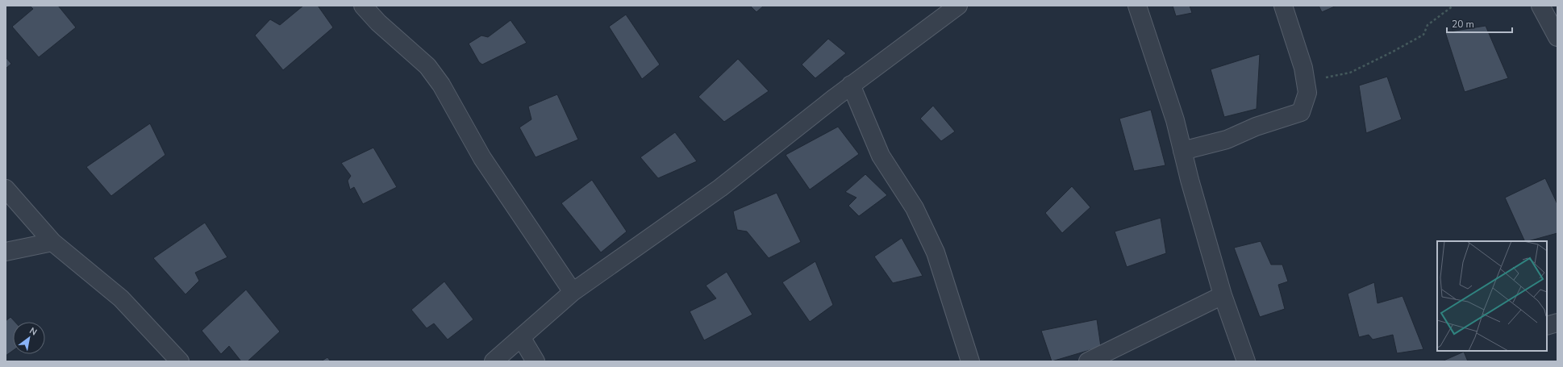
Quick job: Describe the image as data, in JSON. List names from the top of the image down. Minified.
{"scale_bar":"20 m","north":"top right"}
